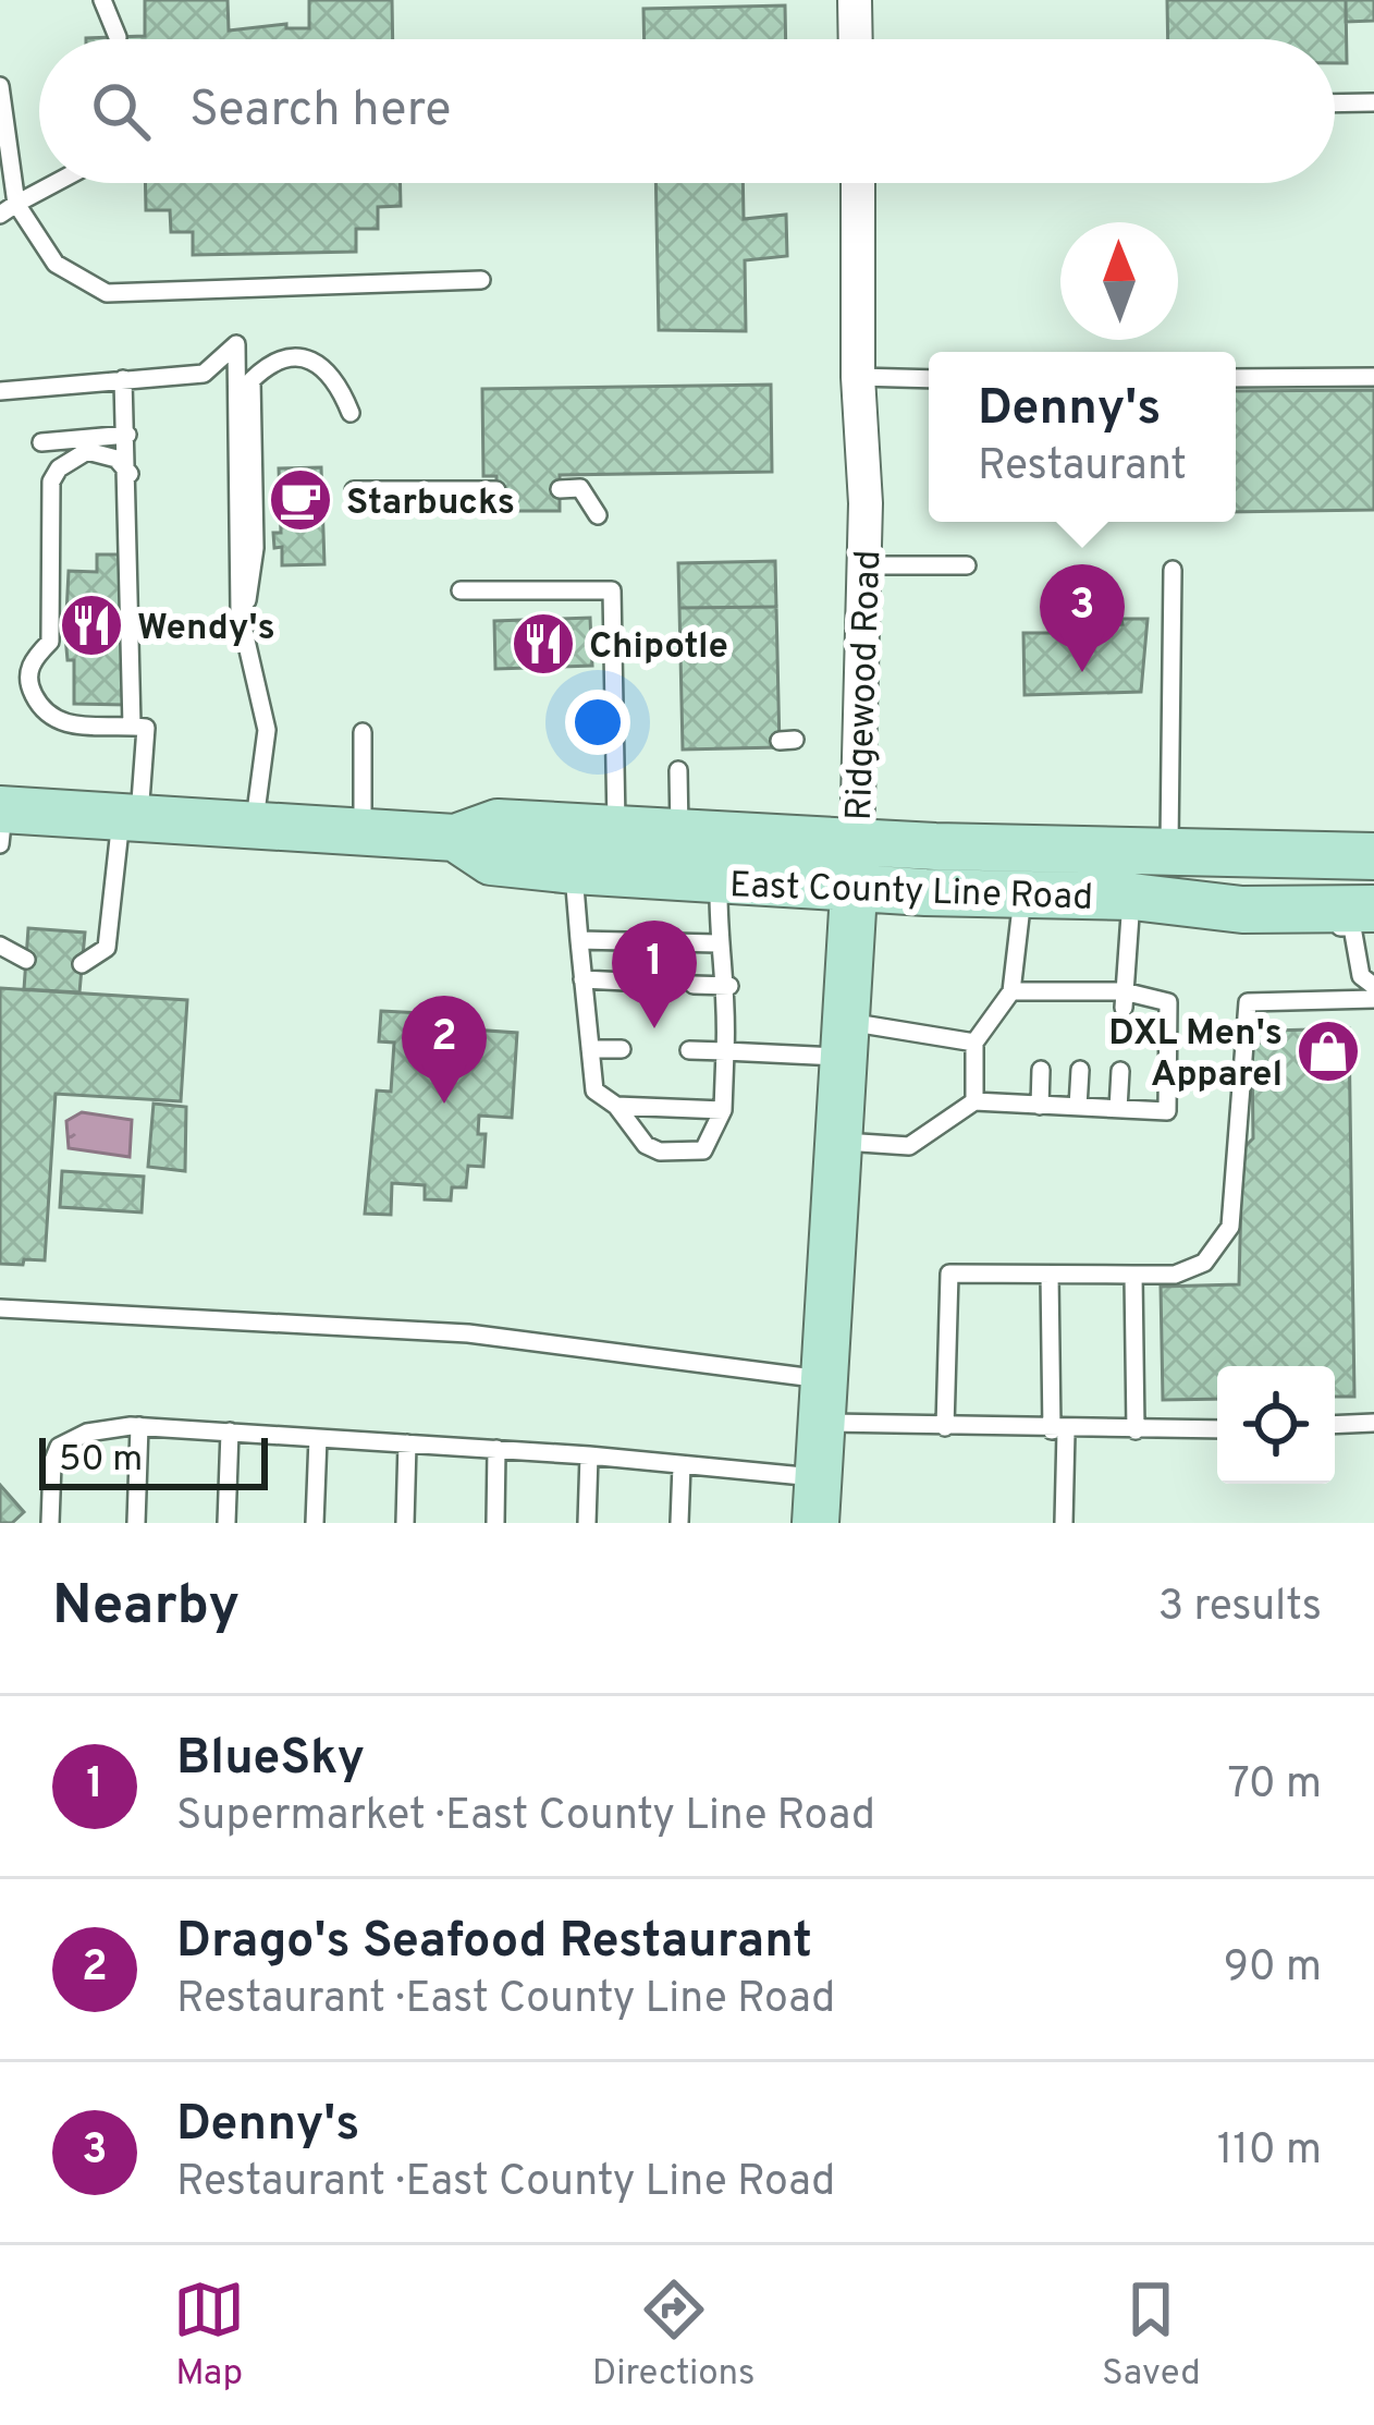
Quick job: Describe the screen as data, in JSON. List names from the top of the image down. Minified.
{"streets":{"main road":["Ridgewood Road","East County Line Road"]},"crossings":[["Ridgewood Road","East County Line Road"]],"places":{"cafe":["Starbucks"],"restaurant":["Wendy's","Chipotle"],"shop":["DXL Men's Apparel"]},"scale_bar":"50 m","north":"top","page":{"search":"Search here","popup":["Denny's","Restaurant"],"pins":["3","1","2"],"scale":"50 m","heading":["Nearby","3 results"],"list":[{"mark":"1","name":"BlueSky","note":"Supermarket · East County Line Road","value":"70 m"},{"mark":"2","name":"Drago's Seafood Restaurant","note":"Restaurant · East County Line Road","value":"90 m"},{"mark":"3","name":"Denny's","note":"Restaurant · East County Line Road","value":"110 m"}],"nav":["Map","Directions","Saved"]}}
